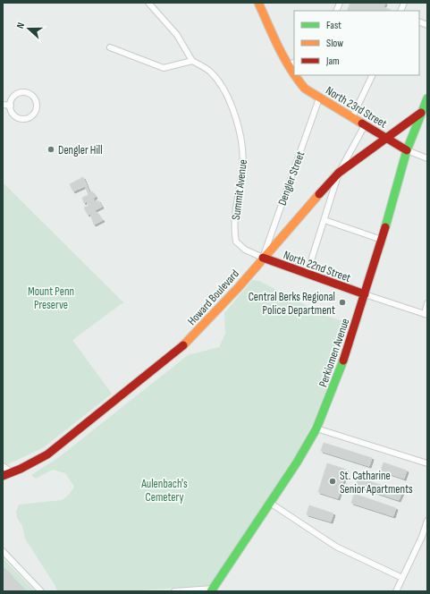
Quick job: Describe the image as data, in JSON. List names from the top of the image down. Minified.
{"streets":{"main road":["North 23rd Street","North 22nd Street","Howard Boulevard","Perkiomen Avenue"],"street":["Dengler Street","Summit Avenue"]},"crossings":[["North 23rd Street","Dengler Street"],["North 23rd Street","Howard Boulevard"],["North 23rd Street","Perkiomen Avenue"],["Dengler Street","Summit Avenue"],["Dengler Street","North 22nd Street"],["Dengler Street","Howard Boulevard"],["Summit Avenue","North 22nd Street"],["Summit Avenue","Howard Boulevard"],["North 22nd Street","Howard Boulevard"],["North 22nd Street","Perkiomen Avenue"],["Howard Boulevard","Perkiomen Avenue"]],"parks":["Mount Penn Preserve","Aulenbach's Cemetery"],"places":["Dengler Hill","Central Berks Regional Police Department","St. Catharine Senior Apartments"],"legend":["Fast","Slow","Jam"],"north":"left"}
